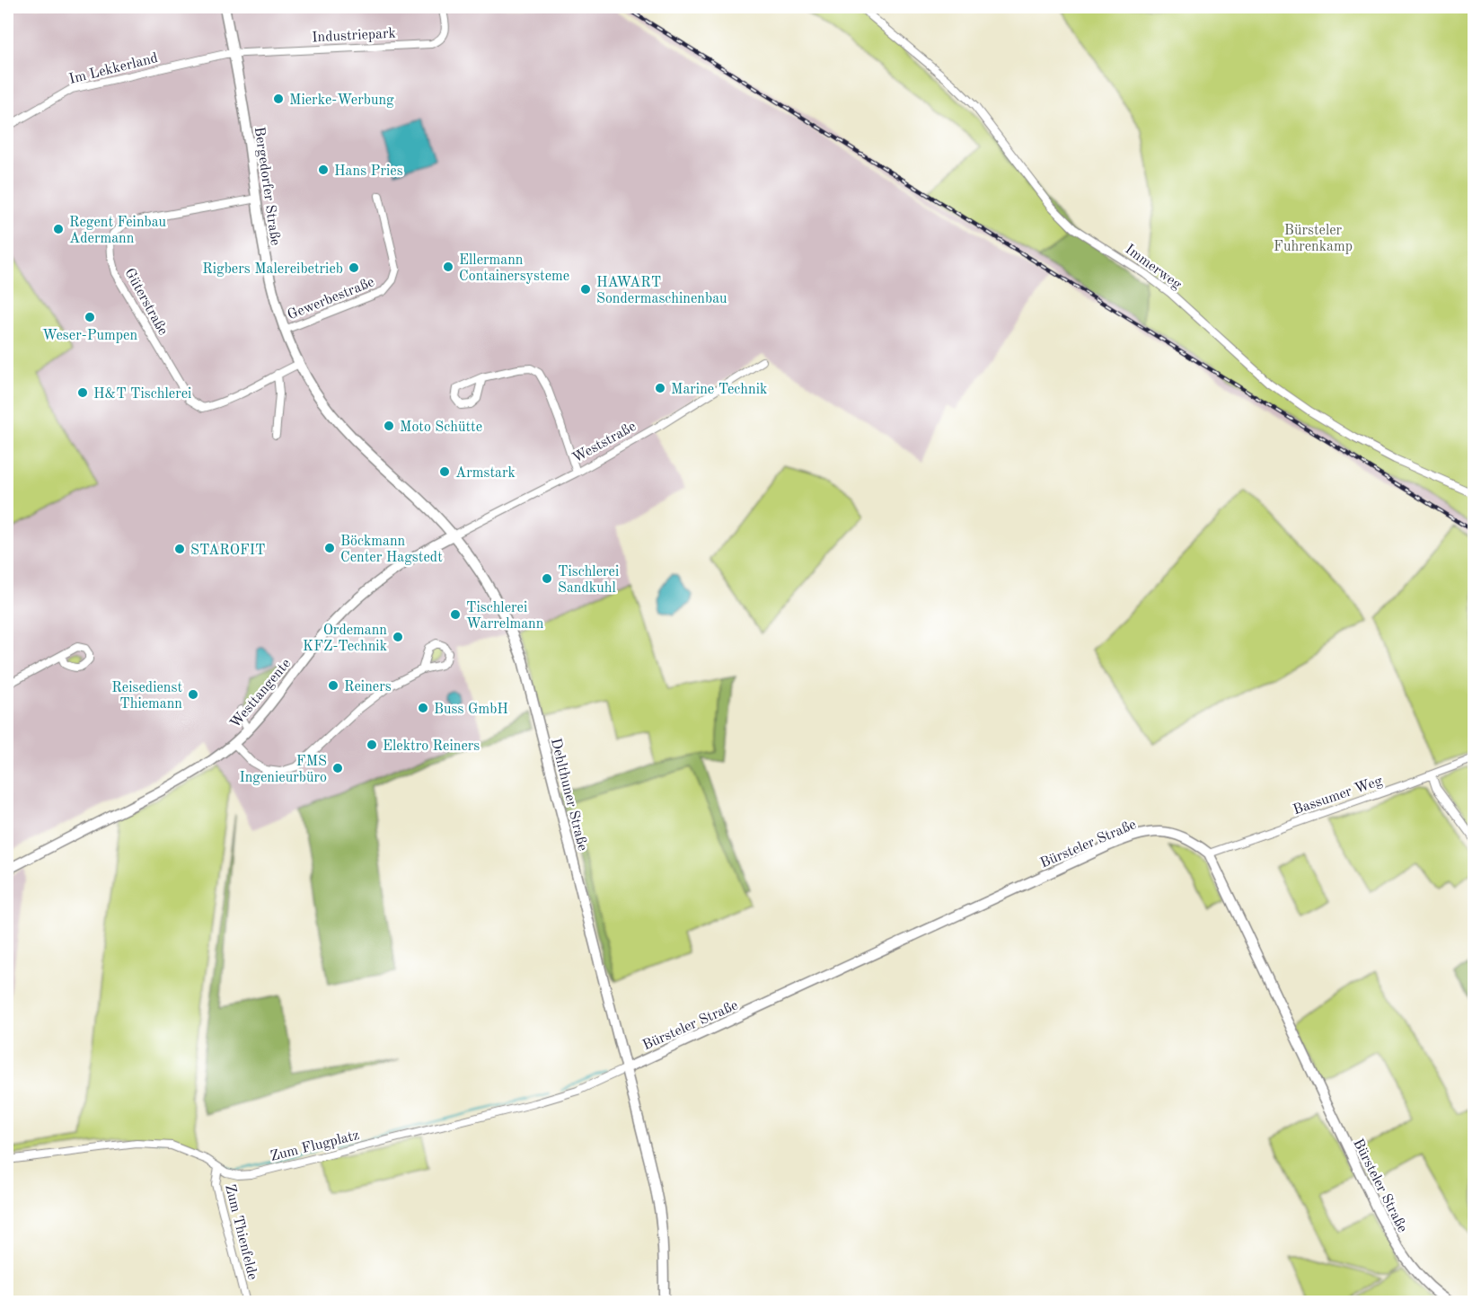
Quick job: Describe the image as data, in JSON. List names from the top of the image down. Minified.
{"streets":{"street":["Industriepark","Im Lekkerland","Bergedorfer Straße","Immerweg","Gewerbestraße","Güterstraße","Weststraße","Westtangente","Dehlthuner Straße","Bassumer Weg","Bürsteler Straße","Zum Flugplatz","Zum Thienfelde"]},"crossings":[["Industriepark","Im Lekkerland"],["Industriepark","Bergedorfer Straße"],["Im Lekkerland","Bergedorfer Straße"],["Bergedorfer Straße","Gewerbestraße"],["Bergedorfer Straße","Güterstraße"],["Bergedorfer Straße","Dehlthuner Straße"],["Güterstraße","Dehlthuner Straße"],["Weststraße","Westtangente"],["Weststraße","Dehlthuner Straße"],["Westtangente","Dehlthuner Straße"],["Dehlthuner Straße","Bürsteler Straße"],["Dehlthuner Straße","Zum Flugplatz"],["Bassumer Weg","Bürsteler Straße"],["Bürsteler Straße","Zum Flugplatz"],["Zum Flugplatz","Zum Thienfelde"]],"parks":["Bürsteler Fuhrenkamp"],"places":["Mierke-Werbung","Hans Pries","Regent Feinbau Adermann","Ellermann Containersysteme","Rigbers Malereibetrieb","HAWART Sondermaschinenbau","Weser-Pumpen","Marine Technik","H&T Tischlerei","Moto Schütte","Armstark","Böckmann Center Hagstedt","STAROFIT","Tischlerei Sandkuhl","Tischlerei Warrelmann","Ordemann KFZ-Technik","Reiners","Reisedienst Thiemann","Buss GmbH","Elektro Reiners","FMS Ingenieurbüro"]}
